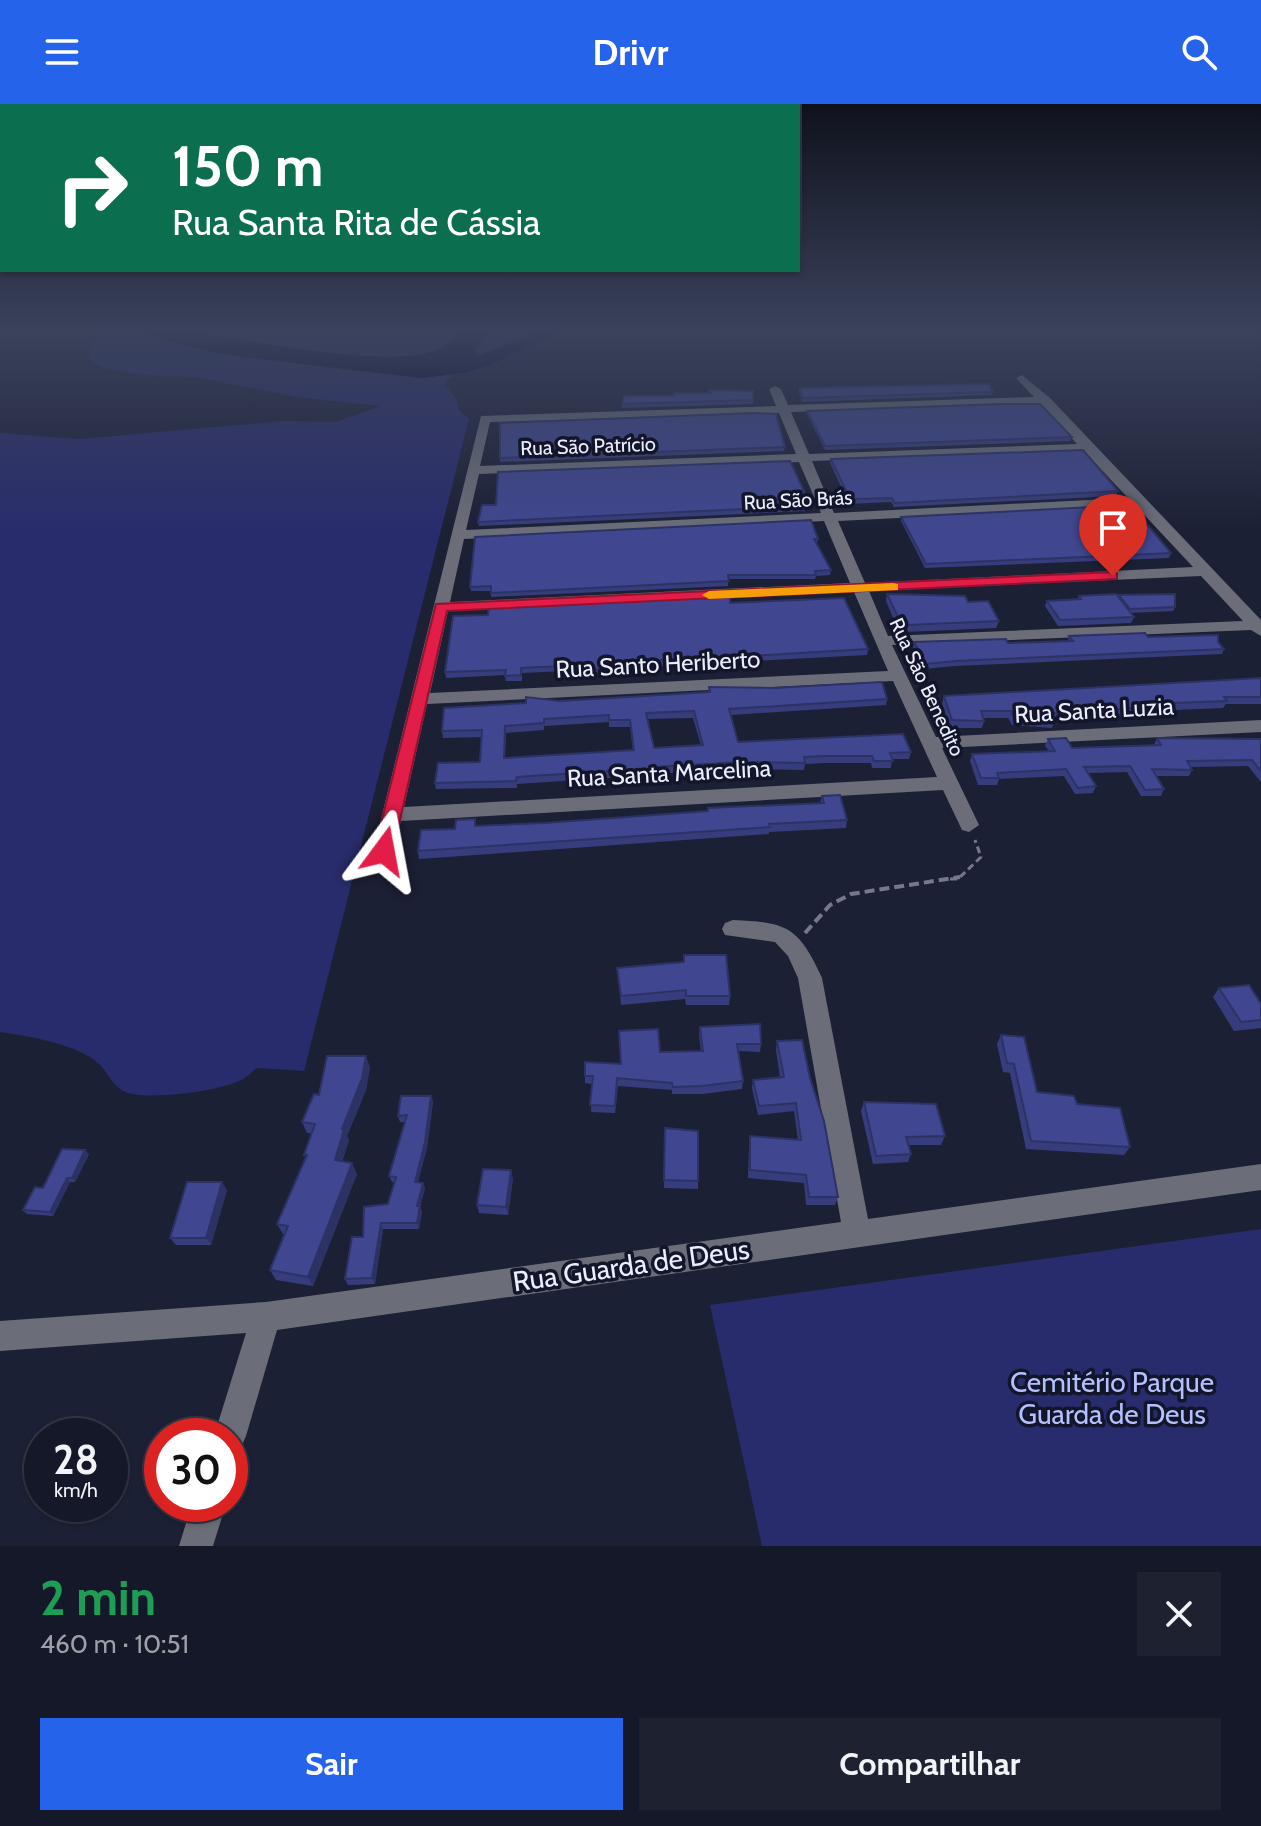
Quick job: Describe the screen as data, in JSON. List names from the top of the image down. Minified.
{"streets":{"street":["Rua São Patrício","Rua São Brás","Rua Santo Heriberto","Rua São Benedito","Rua Santa Luzia","Rua Santa Marcelina","Rua Guarda de Deus"]},"crossings":[["Rua São Patrício","Rua São Benedito"],["Rua São Brás","Rua São Benedito"],["Rua Santo Heriberto","Rua São Benedito"],["Rua São Benedito","Rua Santa Luzia"],["Rua São Benedito","Rua Santa Marcelina"]],"parks":["Cemitério Parque Guarda de Deus"],"page":{"header":"Drivr","turn":["150 m","Rua Santa Rita de Cássia"],"speed":"28 km/h","limit":"30","heading":["2 min","460 m · 10:51"],"buttons":["Sair","Compartilhar"]}}
